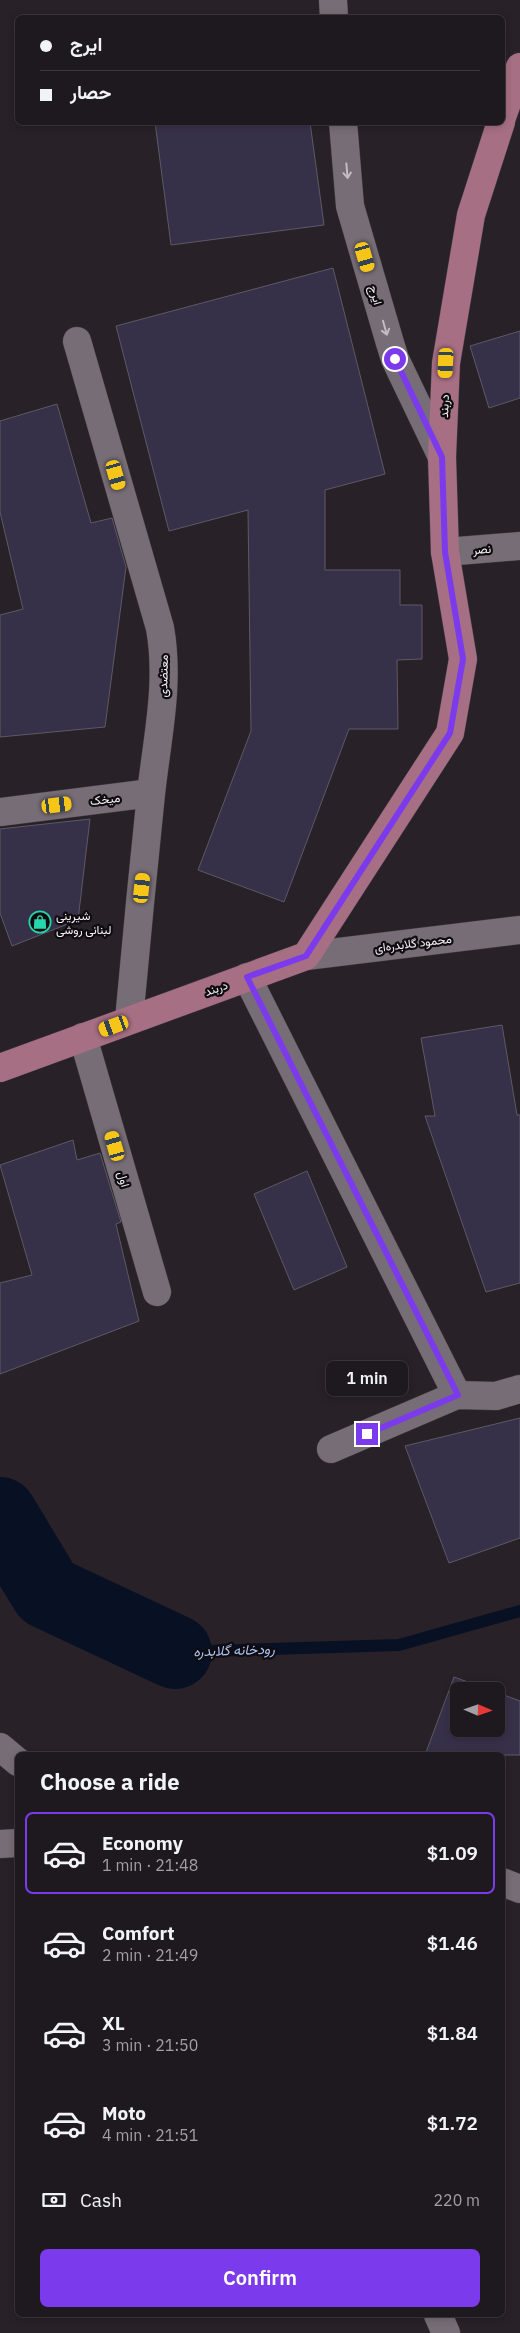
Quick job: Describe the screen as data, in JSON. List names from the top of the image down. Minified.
{"streets":{"main road":["دربند"],"street":["ایرج","نصر","معتضدی","میخک","محمود گلابدره‌ای","اول"]},"crossings":[["ایرج","دربند"],["دربند","نصر"],["دربند","معتضدی"],["دربند","محمود گلابدره‌ای"],["دربند","اول"],["معتضدی","میخک"]],"one_way":["ایرج"],"water":["رودخانه گلابدره"],"places":{"shop":["شیرینی لبنانی روشی"]},"north":"right","page":{"banner":["ایرج","حصار"],"bubble":"1 min","heading":"Choose a ride","list":[{"name":"Economy","note":"1 min · 21:48","value":"$1.09"},{"name":"Comfort","note":"2 min · 21:49","value":"$1.46"},{"name":"XL","note":"3 min · 21:50","value":"$1.84"},{"name":"Moto","note":"4 min · 21:51","value":"$1.72"}],"pay":["Cash","220 m"],"buttons":"Confirm"}}
